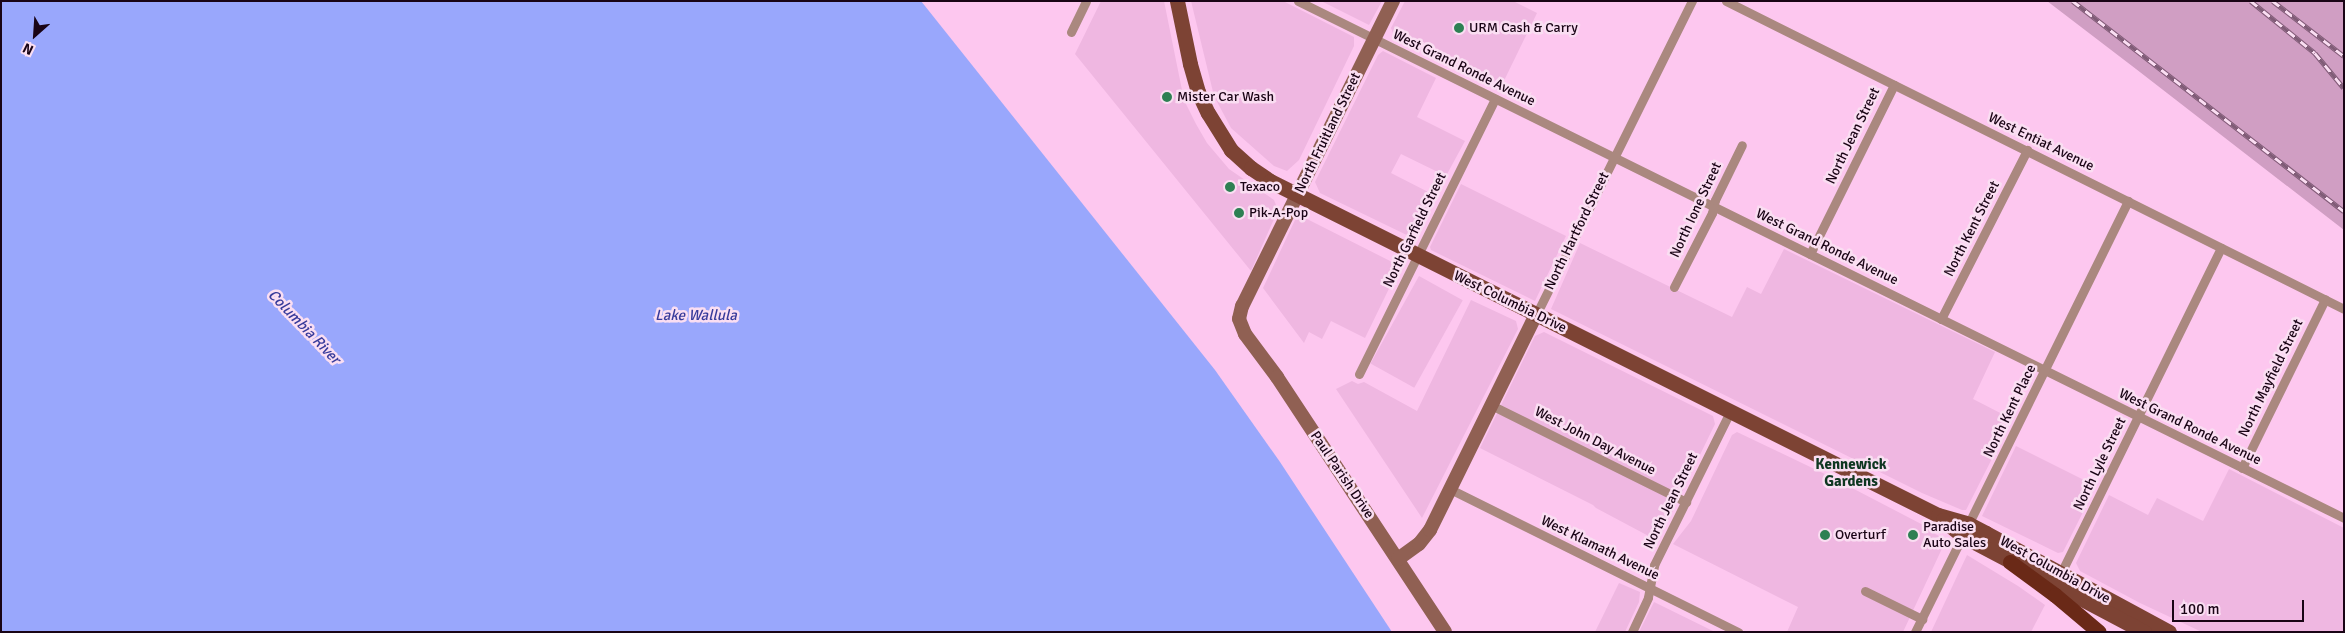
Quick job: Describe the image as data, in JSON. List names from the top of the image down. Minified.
{"streets":{"main road":["West Columbia Drive"],"street":["West Grand Ronde Avenue","North Fruitland Street","North Jean Street","West Entiat Avenue","North Ione Street","North Kent Street","North Garfield Street","North Hartford Street","North Mayfield Street","North Kent Place","West John Day Avenue","North Lyle Street","Paul Parish Drive","West Klamath Avenue"]},"crossings":[["West Grand Ronde Avenue","North Fruitland Street"],["West Grand Ronde Avenue","North Jean Street"],["West Grand Ronde Avenue","North Ione Street"],["West Grand Ronde Avenue","North Kent Street"],["West Grand Ronde Avenue","North Garfield Street"],["West Grand Ronde Avenue","North Hartford Street"],["West Grand Ronde Avenue","North Mayfield Street"],["West Grand Ronde Avenue","North Kent Place"],["West Grand Ronde Avenue","North Lyle Street"],["North Fruitland Street","West Columbia Drive"],["North Fruitland Street","Paul Parish Drive"],["North Jean Street","West Entiat Avenue"],["North Jean Street","West Columbia Drive"],["North Jean Street","West John Day Avenue"],["North Jean Street","West Klamath Avenue"],["West Entiat Avenue","North Kent Street"],["West Entiat Avenue","North Mayfield Street"],["West Entiat Avenue","North Kent Place"],["West Entiat Avenue","North Lyle Street"],["North Garfield Street","West Columbia Drive"],["North Hartford Street","West Columbia Drive"],["North Hartford Street","West John Day Avenue"],["North Hartford Street","Paul Parish Drive"],["North Hartford Street","West Klamath Avenue"],["West Columbia Drive","North Kent Place"],["West Columbia Drive","North Lyle Street"]],"districts":["Kennewick Gardens"],"water":["Lake Wallula","Columbia River"],"places":["URM Cash & Carry","Mister Car Wash","Texaco","Pik-A-Pop","Overturf","Paradise Auto Sales"],"scale_bar":"100 m","north":"bottom left"}
